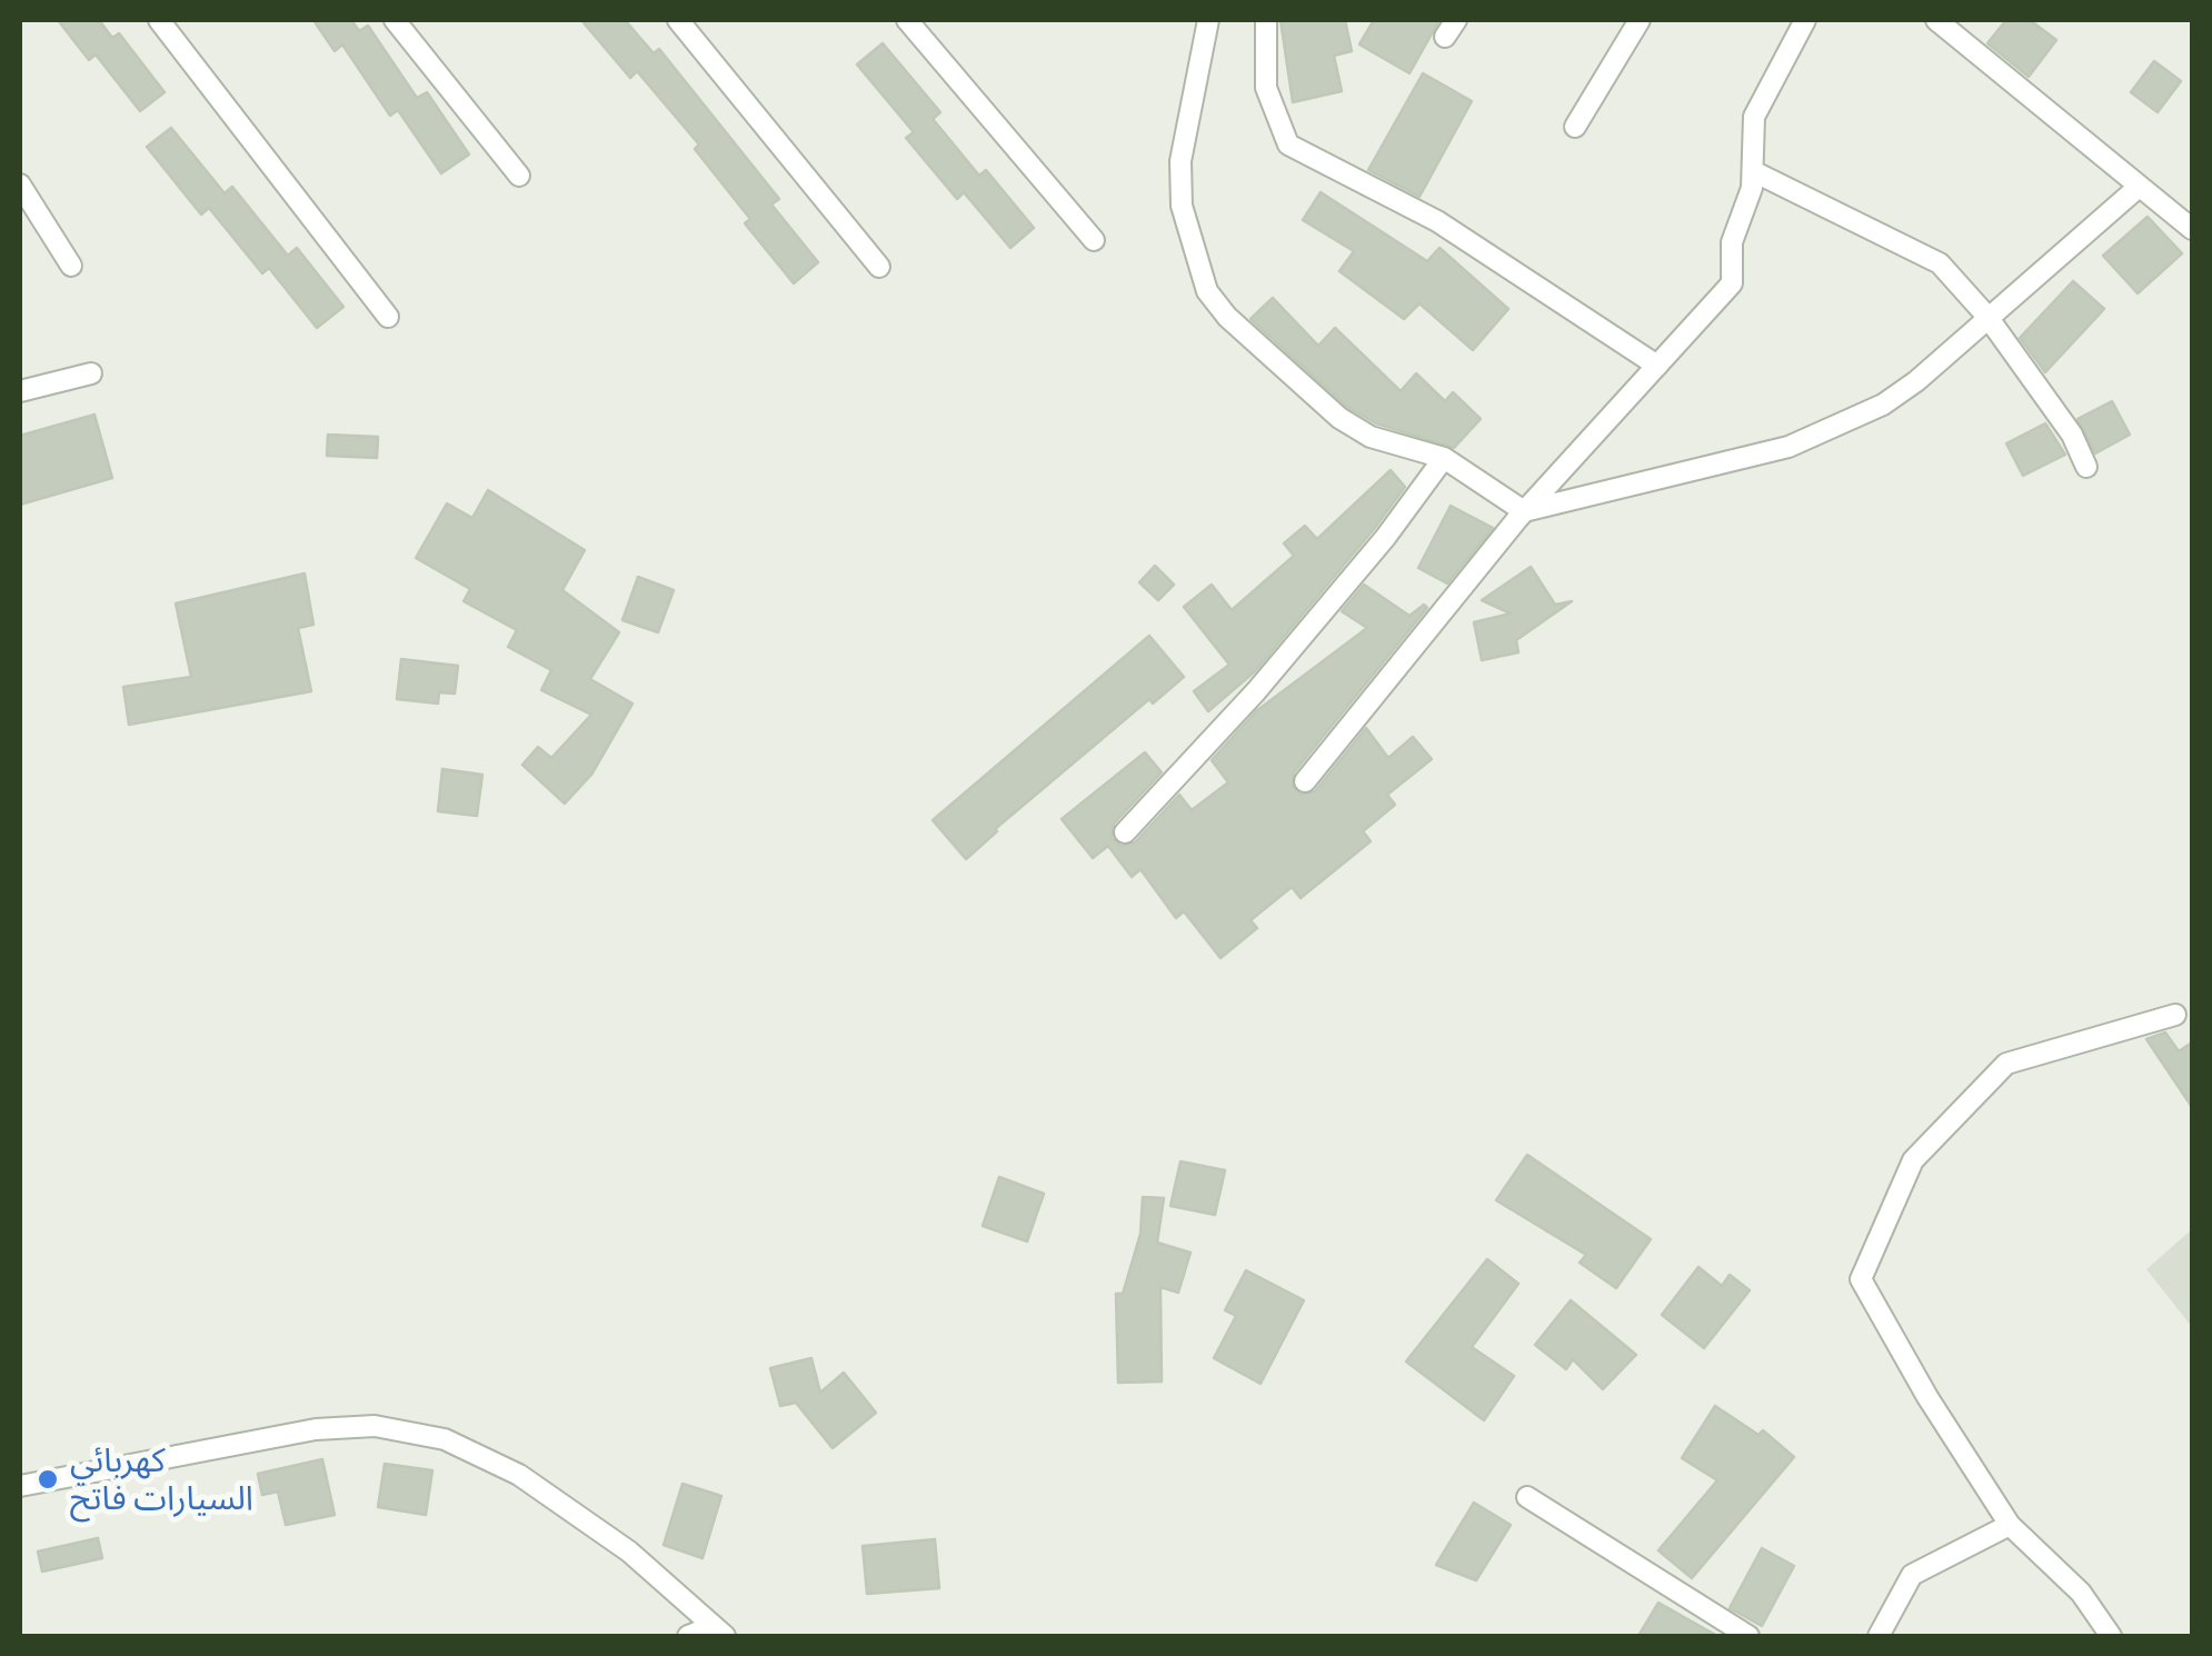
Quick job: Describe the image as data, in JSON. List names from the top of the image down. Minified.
{"places":["كهربائي السيارات فاتح"]}
